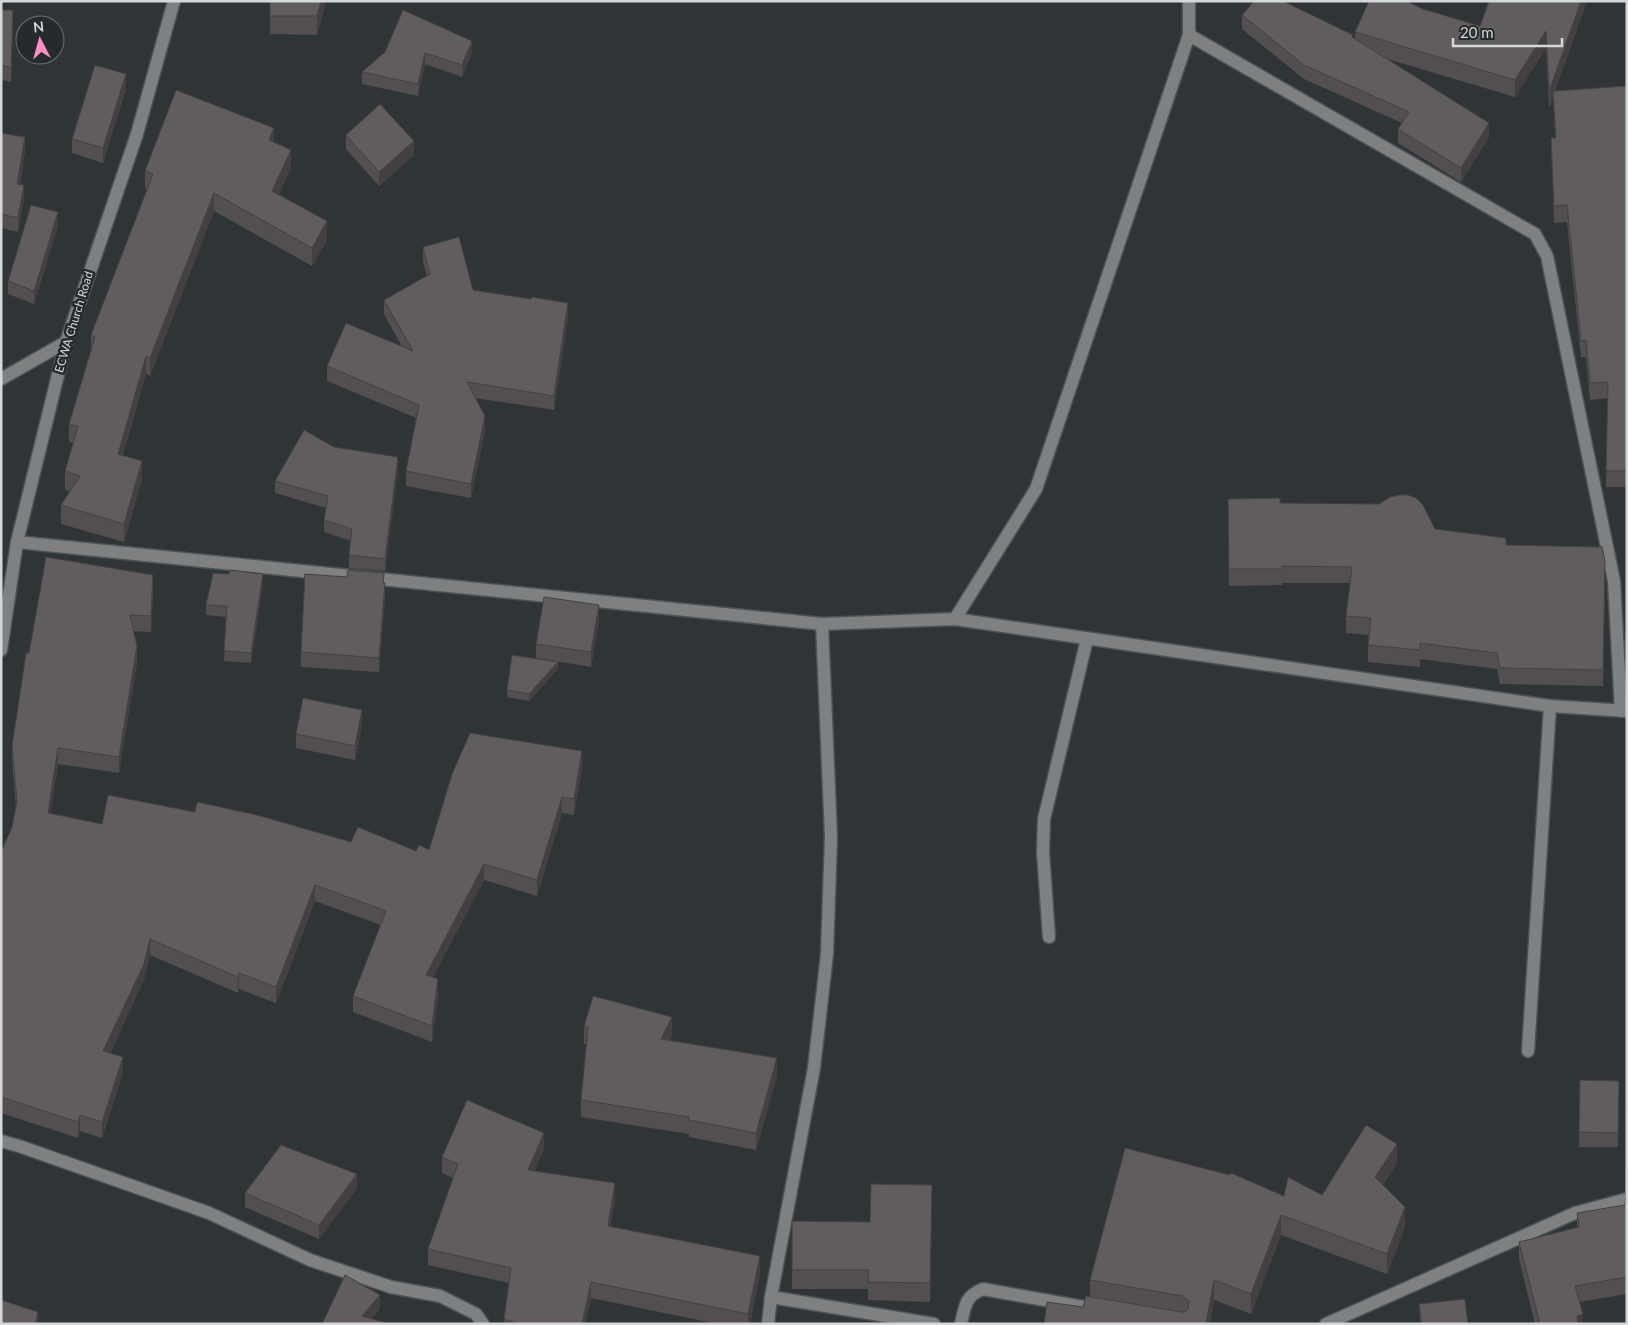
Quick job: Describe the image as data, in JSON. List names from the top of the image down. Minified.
{"streets":{"street":["ECWA Church Road"]},"scale_bar":"20 m","north":"top"}
